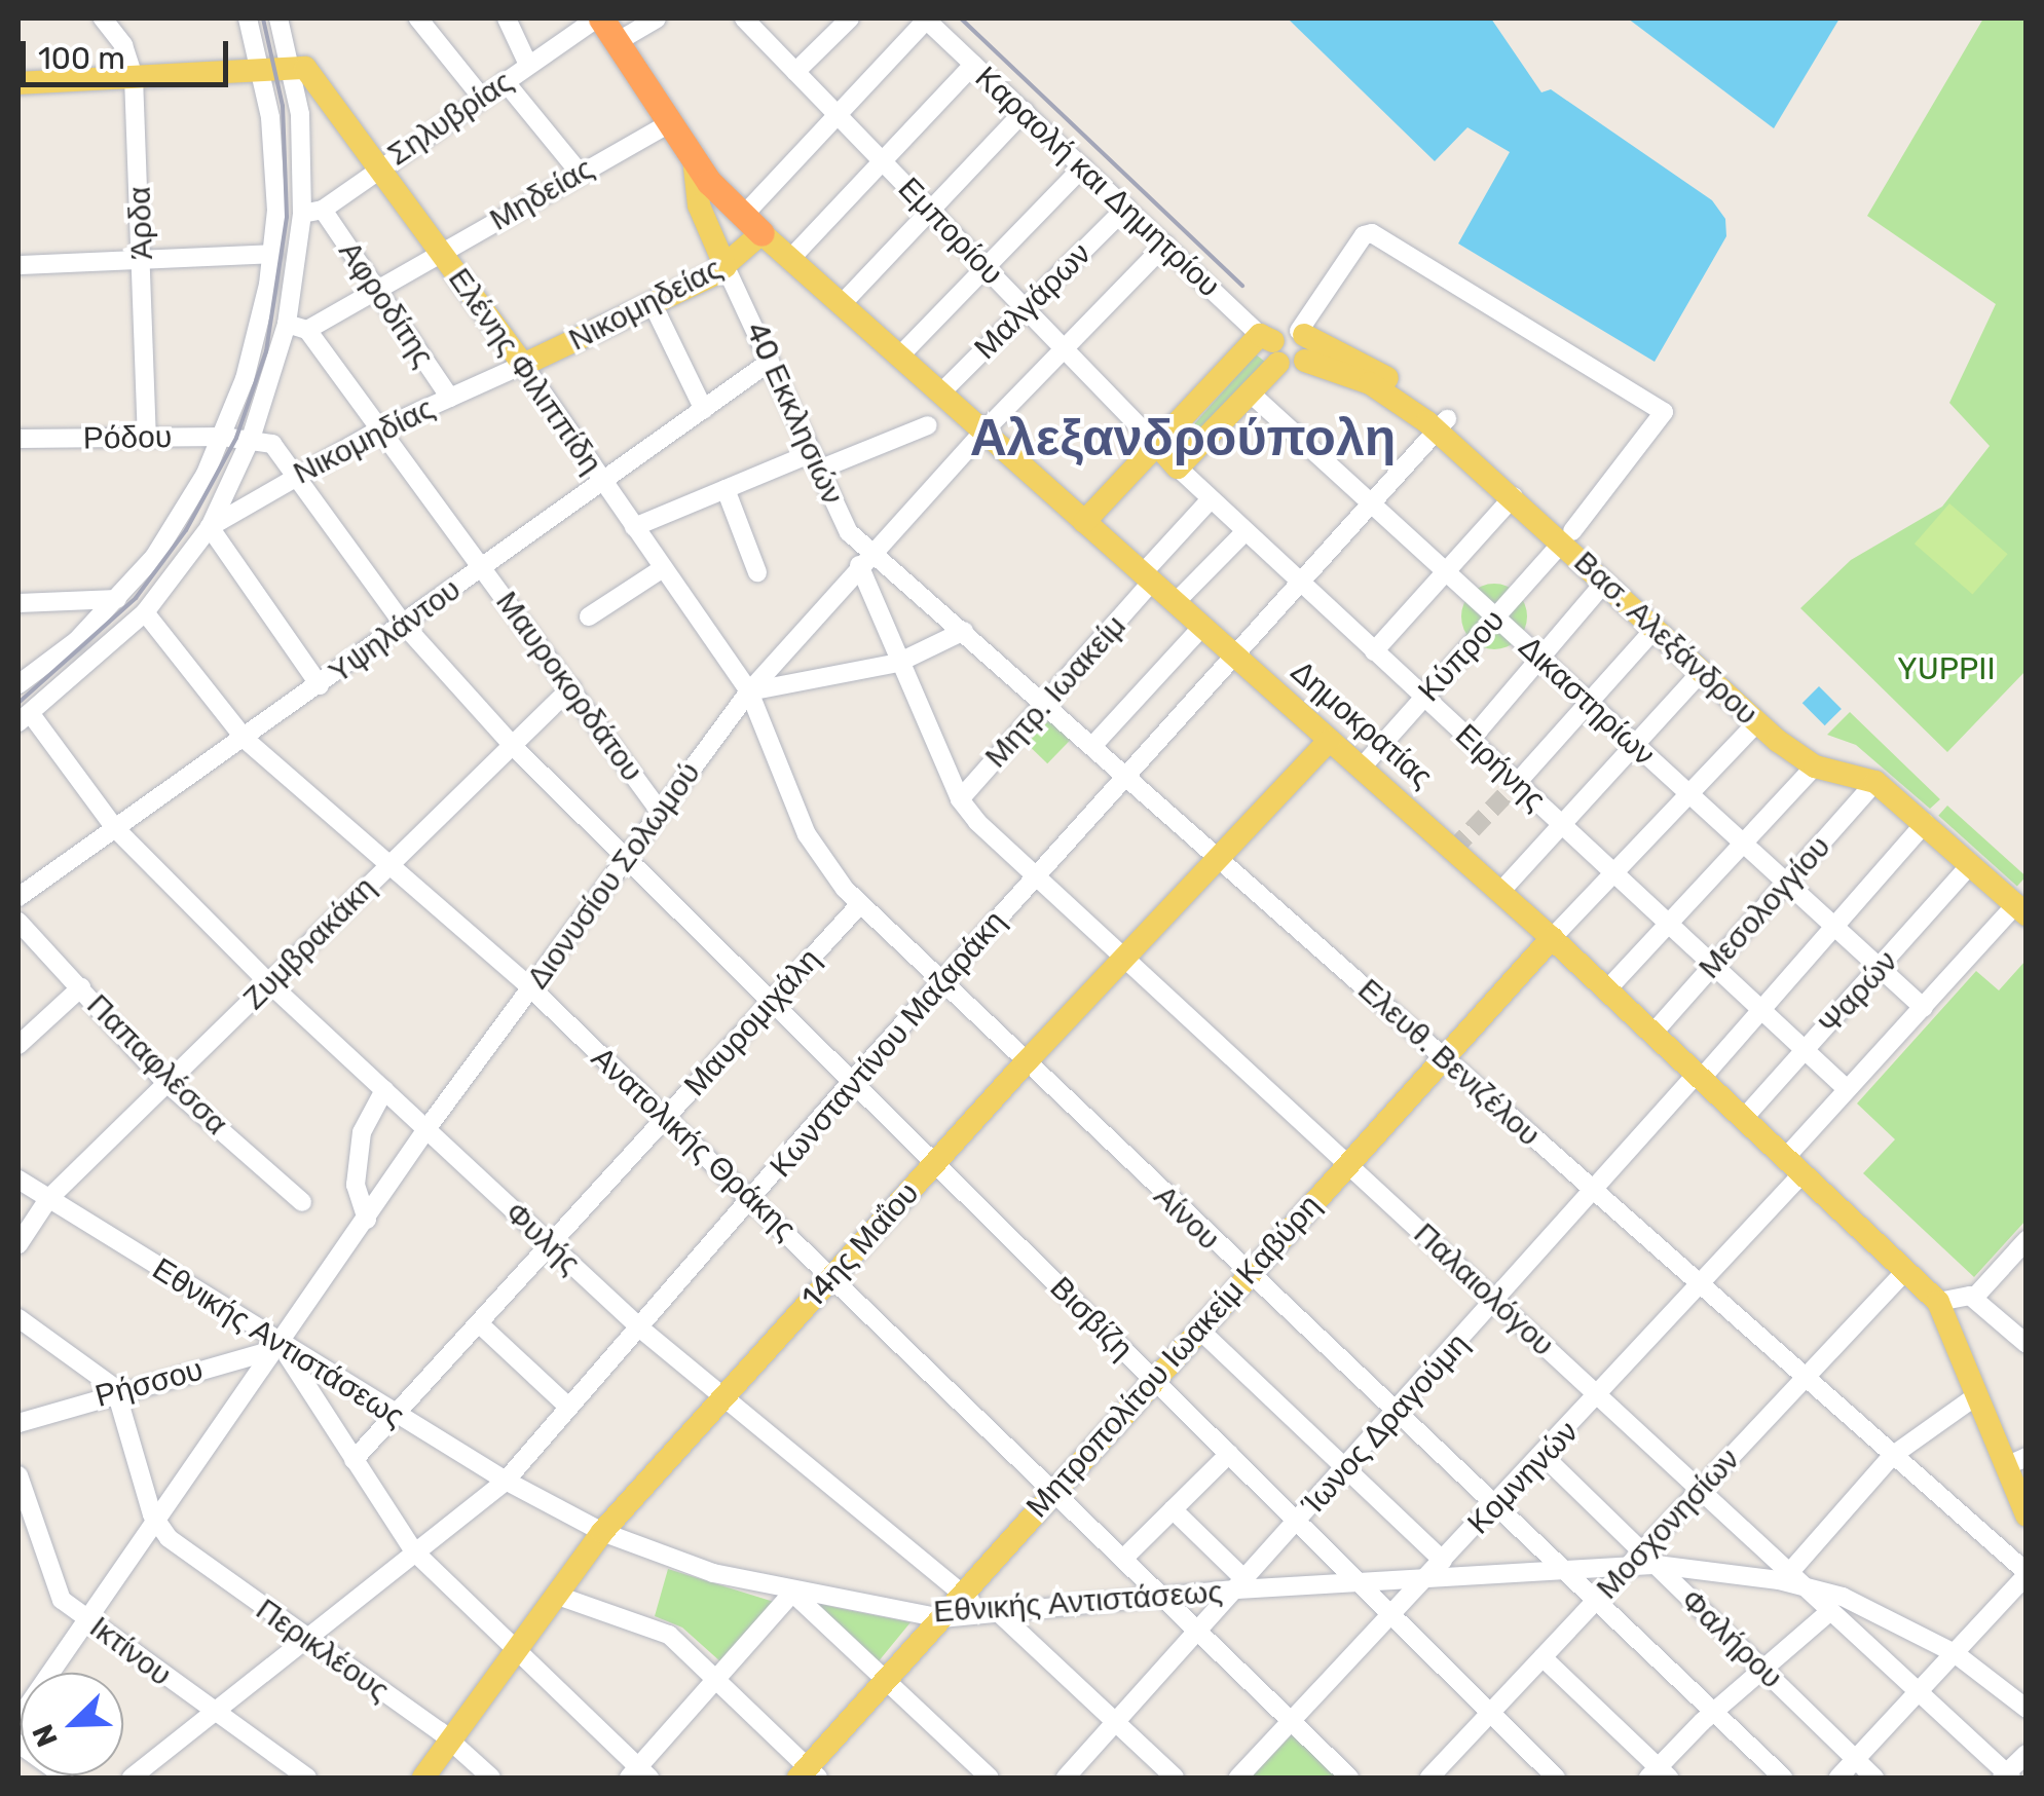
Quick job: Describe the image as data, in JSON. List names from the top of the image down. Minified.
{"streets":{"highway":["Δημοκρατίας"],"main road":["Νικομηδείας","Ελένης Φιλιππίδη","Βασ. Αλεξάνδρου","Ειρήνης","14ης Μαΐου","Μητροπολίτου Ιωακείμ Καβύρη"],"street":["Σηλυβρίας","Καραολή και Δημητρίου","Μηδείας","Άρδα","Εμπορίου","Μαλγάρων","Αφροδίτης","40 Εκκλησιών","Ρόδου","Νικομηδίας","Υψηλάντου","Κύπρου","Μαυροκορδάτου","Μητρ. Ιωακείμ","Δικαστηρίων","Διονυσίου Σολωμού","Μεσολογγίου","Ζυμβρακάκη","Ψαρών","Μαυρομιχάλη","Κωνσταντίνου Μαζαράκη","Ελευθ. Βενιζέλου","Παπαφλέσσα","Ανατολικής Θράκης","Αίνου","Φυλής","Παλαιολόγου","Βισβίζη","Εθνικής Αντιστάσεως","Ρήσσου","Ίωνος Δραγούμη","Κομνηνών","Μοσχονησίων","Φαλήρου","Περικλέους","Ικτίνου"]},"crossings":[["Σηλυβρίας","Αφροδίτης"],["Σηλυβρίας","Ελένης Φιλιππίδη"],["Σηλυβρίας","Δημοκρατίας"],["Καραολή και Δημητρίου","Μαλγάρων"],["Καραολή και Δημητρίου","Διονυσίου Σολωμού"],["Μηδείας","Αφροδίτης"],["Μηδείας","Ελένης Φιλιππίδη"],["Μηδείας","Μαυροκορδάτου"],["Μηδείας","Δημοκρατίας"],["Άρδα","Ρόδου"],["Εμπορίου","Μαλγάρων"],["Εμπορίου","Ειρήνης"],["Εμπορίου","Διονυσίου Σολωμού"],["Μαλγάρων","Δημοκρατίας"],["Αφροδίτης","Νικομηδίας"],["Νικομηδείας","Ελένης Φιλιππίδη"],["Νικομηδείας","40 Εκκλησιών"],["Νικομηδείας","Νικομηδίας"],["Νικομηδείας","Δημοκρατίας"],["Ελένης Φιλιππίδη","Νικομηδίας"],["Ελένης Φιλιππίδη","Υψηλάντου"],["Ελένης Φιλιππίδη","Διονυσίου Σολωμού"],["Ελένης Φιλιππίδη","Αίνου"],["40 Εκκλησιών","Υψηλάντου"],["40 Εκκλησιών","Μητρ. Ιωακείμ"],["40 Εκκλησιών","Διονυσίου Σολωμού"],["40 Εκκλησιών","Ελευθ. Βενιζέλου"],["40 Εκκλησιών","Παλαιολόγου"],["Ρόδου","Βισβίζη"],["Νικομηδίας","Μαυροκορδάτου"],["Νικομηδίας","Βισβίζη"],["Υψηλάντου","Μαυροκορδάτου"],["Υψηλάντου","Ανατολικής Θράκης"],["Υψηλάντου","Φυλής"],["Υψηλάντου","Βισβίζη"],["Βασ. Αλεξάνδρου","Κύπρου"],["Βασ. Αλεξάνδρου","Μεσολογγίου"],["Βασ. Αλεξάνδρου","Ψαρών"],["Βασ. Αλεξάνδρου","Κωνσταντίνου Μαζαράκη"],["Βασ. Αλεξάνδρου","Ίωνος Δραγούμη"],["Βασ. Αλεξάνδρου","Κομνηνών"],["Κύπρου","Δικαστηρίων"],["Κύπρου","Δημοκρατίας"],["Κύπρου","Ειρήνης"],["Μαυροκορδάτου","Διονυσίου Σολωμού"],["Μαυροκορδάτου","Ζυμβρακάκη"],["Μητρ. Ιωακείμ","Δημοκρατίας"],["Μητρ. Ιωακείμ","Ειρήνης"],["Μητρ. Ιωακείμ","Ελευθ. Βενιζέλου"],["Μητρ. Ιωακείμ","Παλαιολόγου"],["Δικαστηρίων","Μεσολογγίου"],["Δικαστηρίων","Ψαρών"],["Δικαστηρίων","Κωνσταντίνου Μαζαράκη"],["Δικαστηρίων","Ίωνος Δραγούμη"],["Δικαστηρίων","Κομνηνών"],["Δημοκρατίας","Διονυσίου Σολωμού"],["Δημοκρατίας","Μεσολογγίου"],["Δημοκρατίας","Ψαρών"],["Δημοκρατίας","Κωνσταντίνου Μαζαράκη"],["Δημοκρατίας","14ης Μαΐου"],["Δημοκρατίας","Μητροπολίτου Ιωακείμ Καβύρη"],["Δημοκρατίας","Ίωνος Δραγούμη"],["Δημοκρατίας","Κομνηνών"],["Δημοκρατίας","Μοσχονησίων"],["Ειρήνης","Μεσολογγίου"],["Ειρήνης","Ψαρών"],["Ειρήνης","Κωνσταντίνου Μαζαράκη"],["Ειρήνης","Ίωνος Δραγούμη"],["Ειρήνης","Κομνηνών"],["Διονυσίου Σολωμού","Ελευθ. Βενιζέλου"],["Διονυσίου Σολωμού","Ανατολικής Θράκης"],["Διονυσίου Σολωμού","Αίνου"],["Διονυσίου Σολωμού","Φυλής"],["Διονυσίου Σολωμού","Βισβίζη"],["Διονυσίου Σολωμού","Εθνικής Αντιστάσεως"],["Διονυσίου Σολωμού","Ρήσσου"],["Διονυσίου Σολωμού","Περικλέους"],["Διονυσίου Σολωμού","Ικτίνου"],["Ζυμβρακάκη","Παπαφλέσσα"],["Ζυμβρακάκη","Ανατολικής Θράκης"],["Ζυμβρακάκη","Φυλής"],["Ζυμβρακάκη","Βισβίζη"],["Ζυμβρακάκη","Εθνικής Αντιστάσεως"],["Μαυρομιχάλη","Ανατολικής Θράκης"],["Μαυρομιχάλη","Αίνου"],["Μαυρομιχάλη","Φυλής"],["Μαυρομιχάλη","Βισβίζη"],["Μαυρομιχάλη","Εθνικής Αντιστάσεως"],["Κωνσταντίνου Μαζαράκη","Ελευθ. Βενιζέλου"],["Κωνσταντίνου Μαζαράκη","Ανατολικής Θράκης"],["Κωνσταντίνου Μαζαράκη","Αίνου"],["Κωνσταντίνου Μαζαράκη","Φυλής"],["Κωνσταντίνου Μαζαράκη","Παλαιολόγου"],["Κωνσταντίνου Μαζαράκη","Βισβίζη"],["Κωνσταντίνου Μαζαράκη","Εθνικής Αντιστάσεως"],["Κωνσταντίνου Μαζαράκη","Περικλέους"],["Κωνσταντίνου Μαζαράκη","Ικτίνου"],["Ελευθ. Βενιζέλου","14ης Μαΐου"],["Ελευθ. Βενιζέλου","Μητροπολίτου Ιωακείμ Καβύρη"],["Ελευθ. Βενιζέλου","Ίωνος Δραγούμη"],["Ελευθ. Βενιζέλου","Κομνηνών"],["Ελευθ. Βενιζέλου","Μοσχονησίων"],["Ανατολικής Θράκης","14ης Μαΐου"],["Ανατολικής Θράκης","Εθνικής Αντιστάσεως"],["Ανατολικής Θράκης","Μητροπολίτου Ιωακείμ Καβύρη"],["Ανατολικής Θράκης","Ίωνος Δραγούμη"],["Ανατολικής Θράκης","Κομνηνών"],["Αίνου","14ης Μαΐου"],["Αίνου","Εθνικής Αντιστάσεως"],["Αίνου","Μητροπολίτου Ιωακείμ Καβύρη"],["Αίνου","Ίωνος Δραγούμη"],["Αίνου","Κομνηνών"],["Αίνου","Μοσχονησίων"],["Φυλής","14ης Μαΐου"],["Φυλής","Εθνικής Αντιστάσεως"],["Φυλής","Μητροπολίτου Ιωακείμ Καβύρη"],["14ης Μαΐου","Παλαιολόγου"],["14ης Μαΐου","Βισβίζη"],["14ης Μαΐου","Εθνικής Αντιστάσεως"],["14ης Μαΐου","Περικλέους"],["Παλαιολόγου","Εθνικής Αντιστάσεως"],["Παλαιολόγου","Μητροπολίτου Ιωακείμ Καβύρη"],["Παλαιολόγου","Ίωνος Δραγούμη"],["Παλαιολόγου","Κομνηνών"],["Παλαιολόγου","Μοσχονησίων"],["Βισβίζη","Εθνικής Αντιστάσεως"],["Βισβίζη","Μητροπολίτου Ιωακείμ Καβύρη"],["Βισβίζη","Ίωνος Δραγούμη"],["Βισβίζη","Κομνηνών"],["Βισβίζη","Μοσχονησίων"],["Εθνικής Αντιστάσεως","Μητροπολίτου Ιωακείμ Καβύρη"],["Εθνικής Αντιστάσεως","Ρήσσου"],["Εθνικής Αντιστάσεως","Ίωνος Δραγούμη"],["Εθνικής Αντιστάσεως","Κομνηνών"],["Εθνικής Αντιστάσεως","Μοσχονησίων"],["Εθνικής Αντιστάσεως","Φαλήρου"],["Κομνηνών","Φαλήρου"],["Μοσχονησίων","Φαλήρου"]],"districts":["Αλεξανδρούπολη"],"parks":["YUPPII"],"scale_bar":"100 m","north":"bottom left"}
